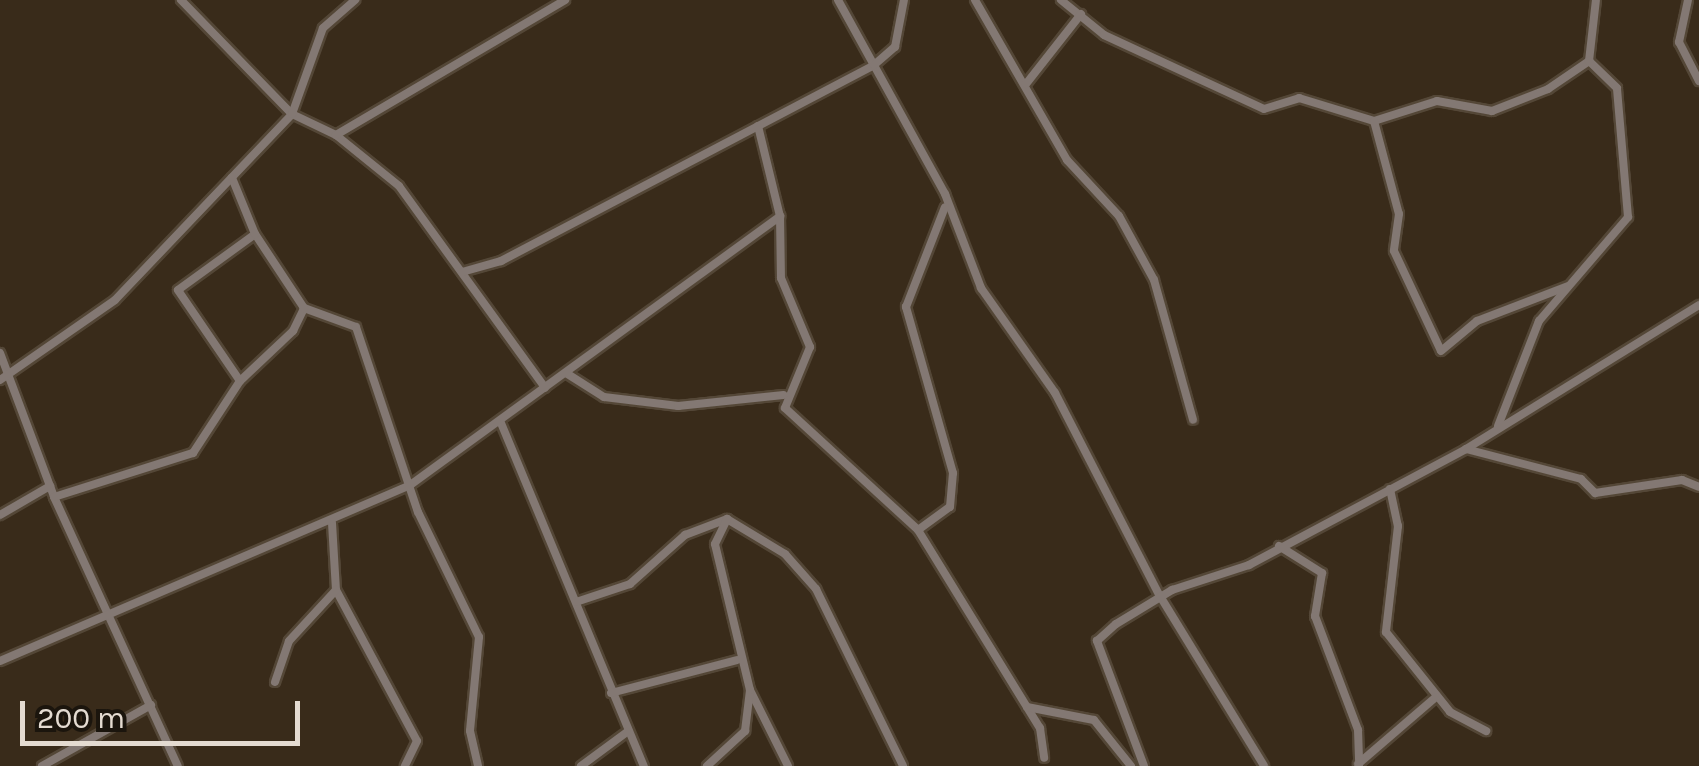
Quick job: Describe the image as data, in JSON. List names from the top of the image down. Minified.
{"scale_bar":"200 m"}
